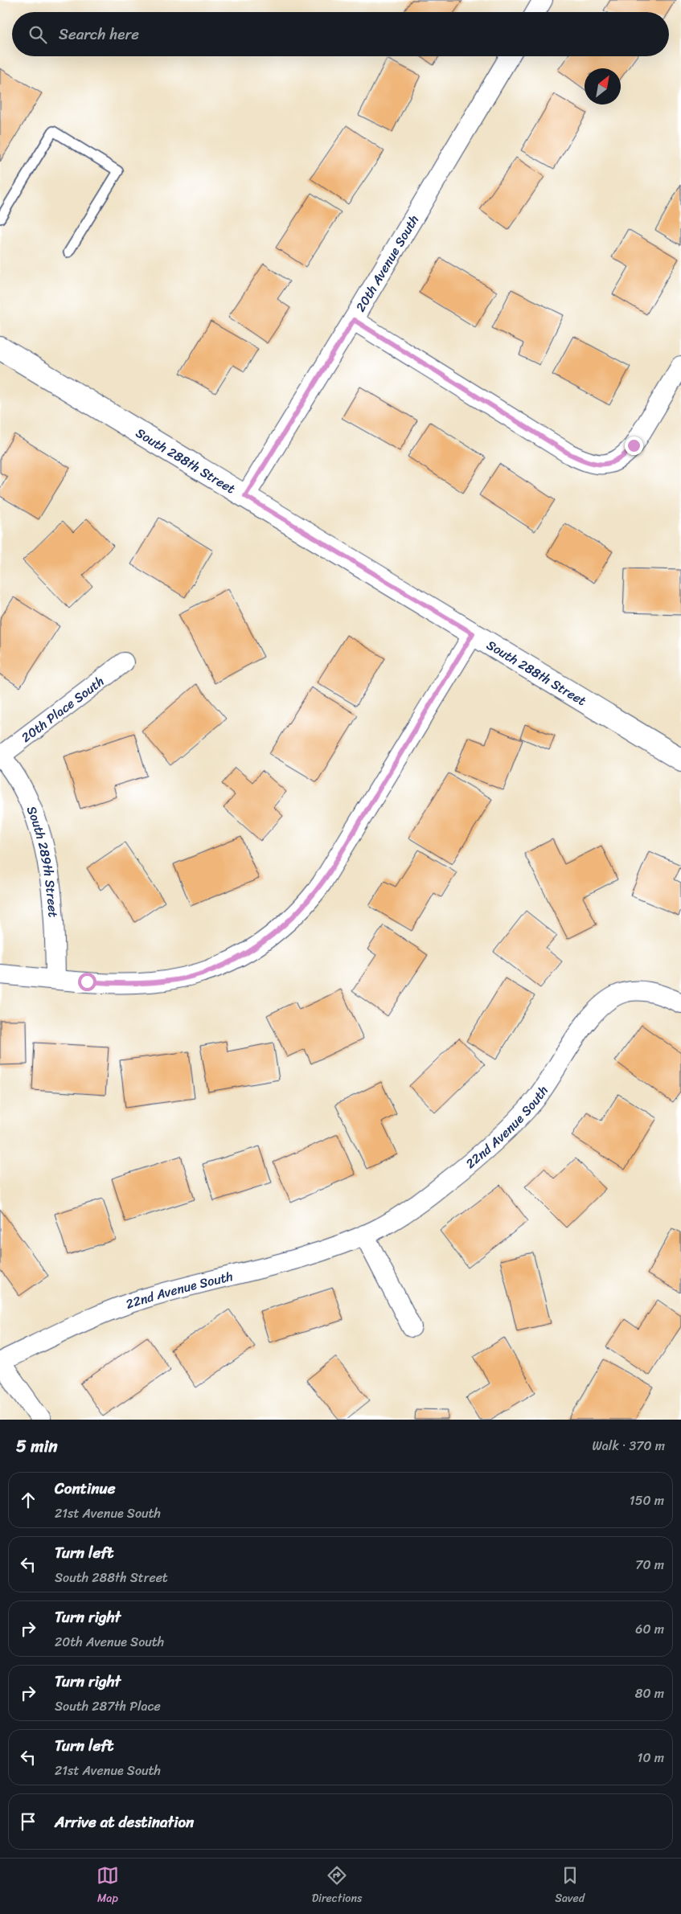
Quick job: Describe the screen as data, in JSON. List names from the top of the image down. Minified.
{"streets":{"main road":["South 288th Street"],"street":["20th Avenue South","20th Place South","South 289th Street","22nd Avenue South"]},"crossings":[["20th Avenue South","South 288th Street"],["20th Place South","South 289th Street"]],"north":"top right","page":{"search":"Search here","heading":["5 min","Walk · 370 m"],"list":[["Continue","21st Avenue South","150 m"],["Turn left","South 288th Street","70 m"],["Turn right","20th Avenue South","60 m"],["Turn right","South 287th Place","80 m"],["Turn left","21st Avenue South","10 m"],"Arrive at destination"],"nav":["Map","Directions","Saved"]}}
